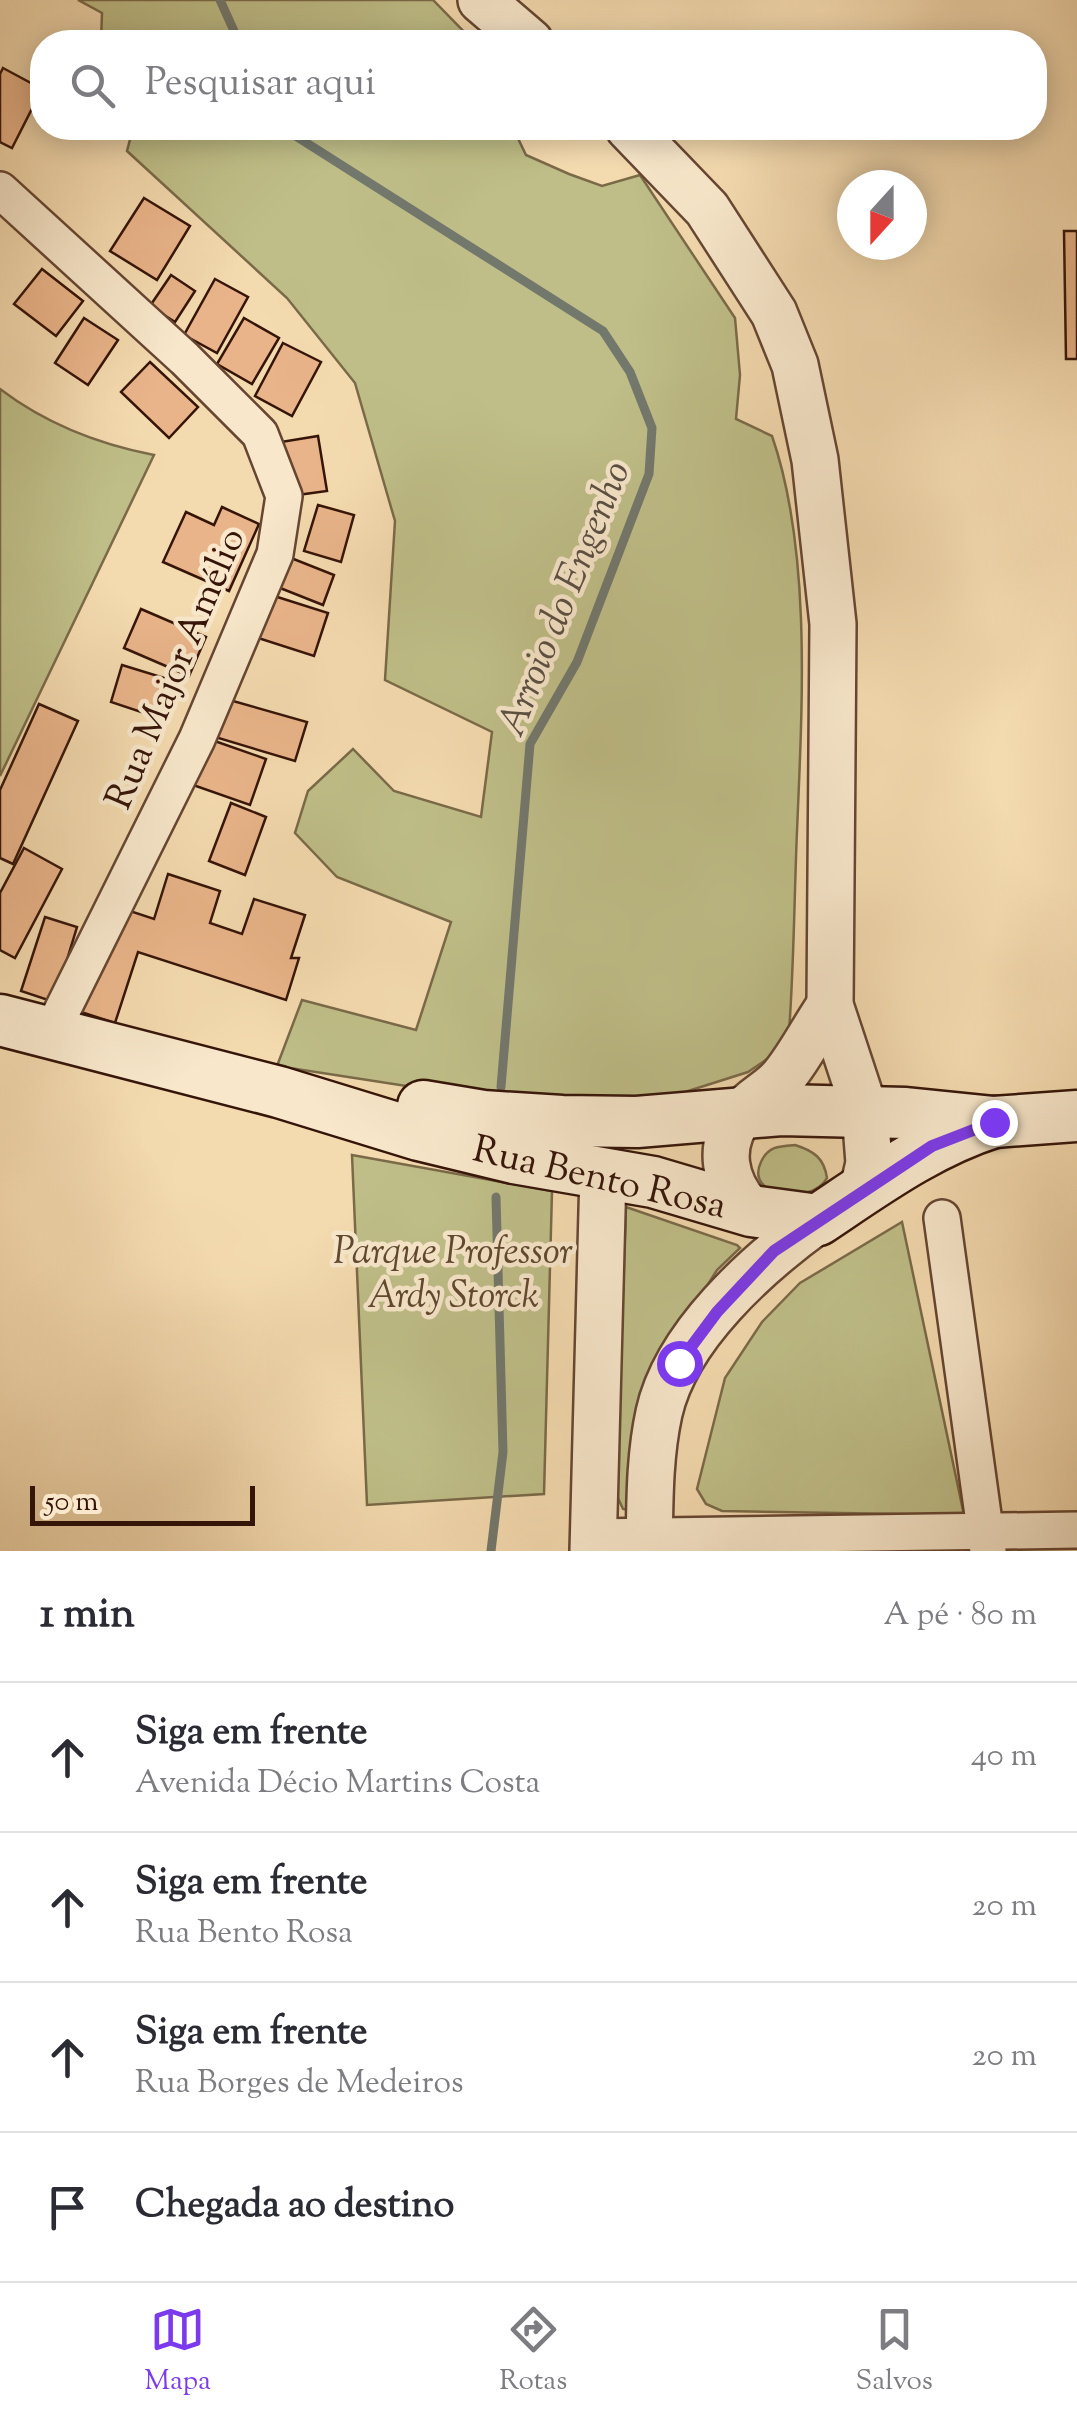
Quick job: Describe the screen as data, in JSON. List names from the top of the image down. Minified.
{"streets":{"main road":["Rua Bento Rosa"],"street":["Rua Major Amélio"]},"crossings":[["Rua Major Amélio","Rua Bento Rosa"]],"water":["Arroio do Engenho"],"parks":["Parque Professor Ardy Storck"],"scale_bar":"50 m","north":"bottom","page":{"search":"Pesquisar aqui","scale":"50 m","heading":["1 min","A pé · 80 m"],"list":[["Siga em frente","Avenida Décio Martins Costa","40 m"],["Siga em frente","Rua Bento Rosa","20 m"],["Siga em frente","Rua Borges de Medeiros","20 m"],"Chegada ao destino"],"nav":["Mapa","Rotas","Salvos"]}}
